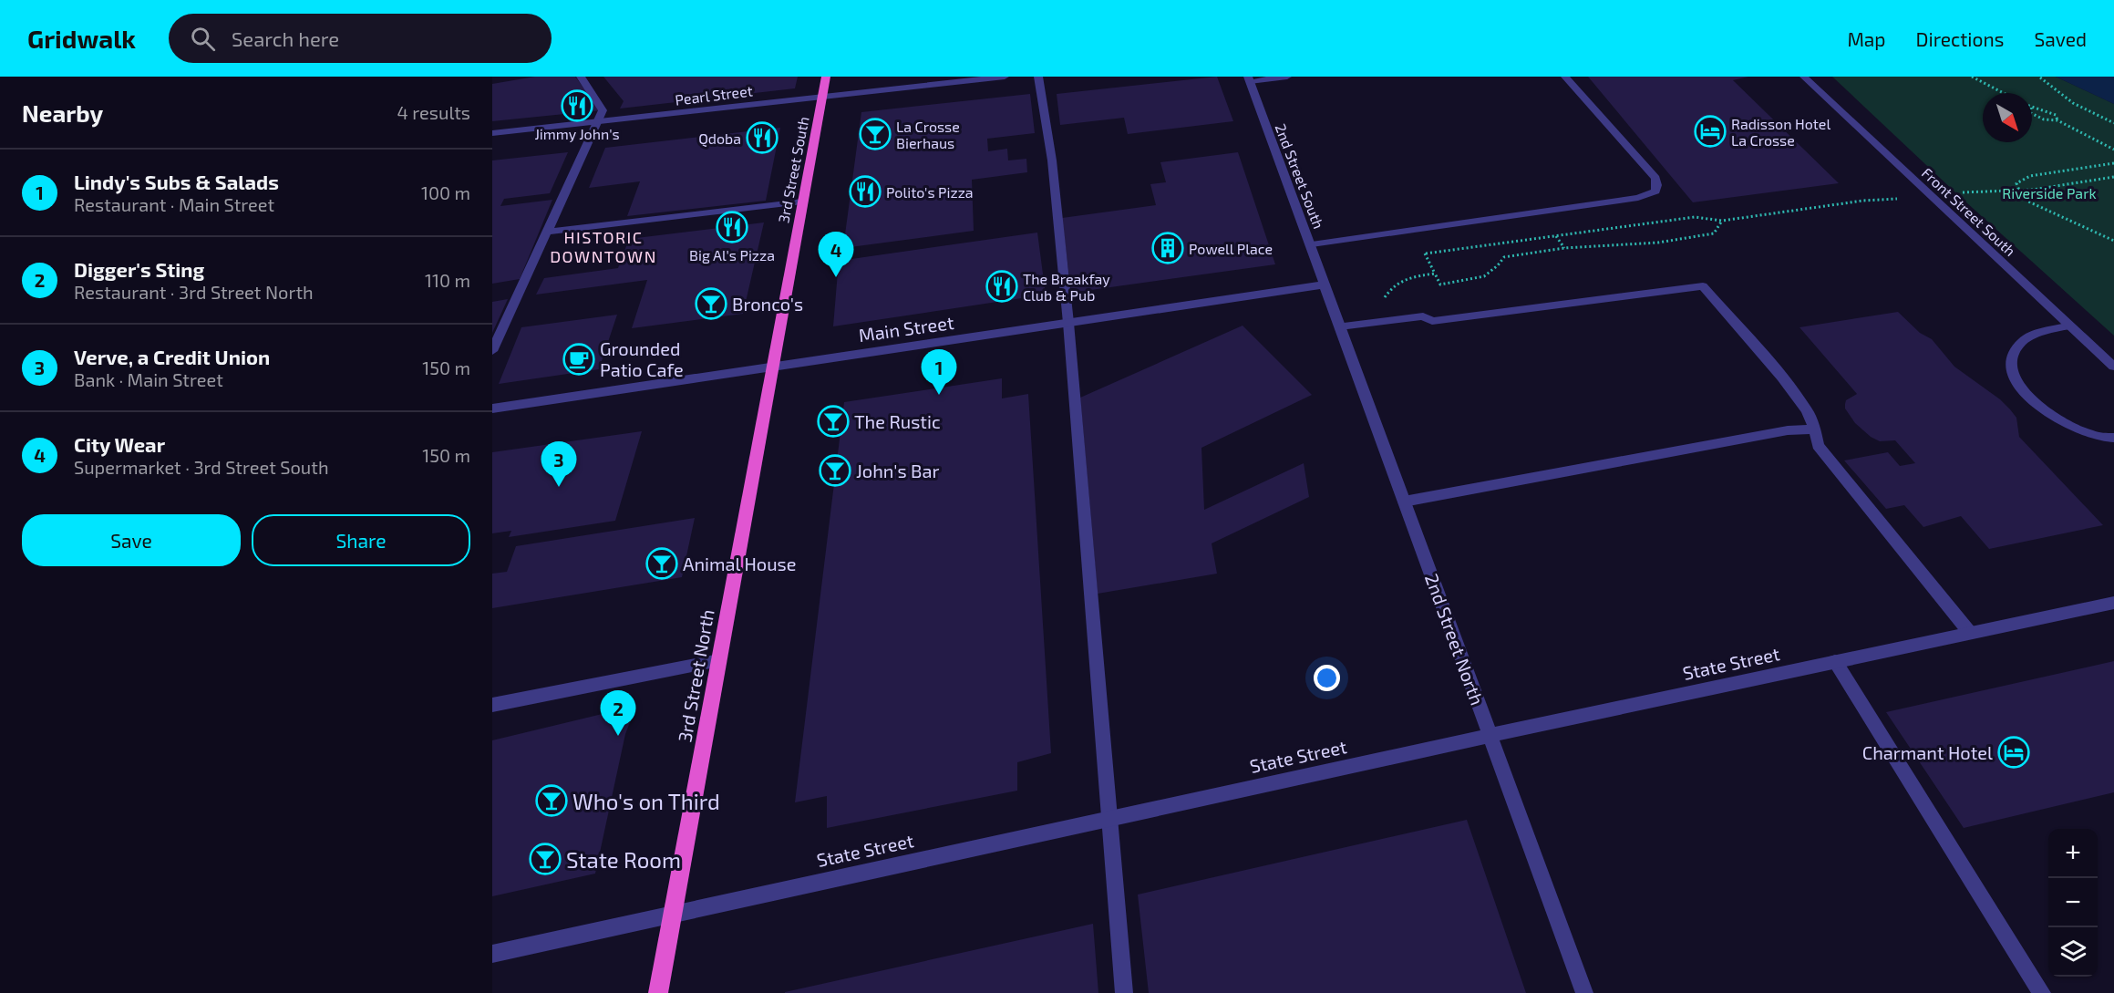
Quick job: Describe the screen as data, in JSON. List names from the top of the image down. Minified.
{"streets":{"highway":["3rd Street South","3rd Street North"],"street":["Pearl Street","2nd Street South","Front Street South","Main Street","2nd Street North","State Street"]},"crossings":[["Pearl Street","3rd Street South"],["3rd Street South","Main Street"],["3rd Street South","3rd Street North"],["2nd Street South","Main Street"],["2nd Street South","2nd Street North"],["Main Street","2nd Street North"],["Main Street","3rd Street North"],["2nd Street North","State Street"],["State Street","3rd Street North"]],"districts":["HISTORIC DOWNTOWN"],"parks":["Riverside Park"],"places":{"restaurant":["Jimmy John's","Qdoba","Polito's Pizza","Big Al's Pizza","The Breakfay Club & Pub"],"hotel":["Radisson Hotel La Crosse","Charmant Hotel"],"bar":["La Crosse Bierhaus","Bronco's","The Rustic","John's Bar","Animal House","Who's on Third","State Room"],"building":["Powell Place"],"cafe":["Grounded Patio Cafe"]},"north":"bottom right","page":{"header":"Gridwalk","search":"Search here","nav":["Map","Directions","Saved"],"heading":["Nearby","4 results"],"list":[{"mark":"1","name":"Lindy's Subs & Salads","note":"Restaurant · Main Street","value":"100 m"},{"mark":"2","name":"Digger's Sting","note":"Restaurant · 3rd Street North","value":"110 m"},{"mark":"3","name":"Verve, a Credit Union","note":"Bank · Main Street","value":"150 m"},{"mark":"4","name":"City Wear","note":"Supermarket · 3rd Street South","value":"150 m"}],"pins":["4","1","3","2"],"buttons":["Save","Share"],"map_buttons":["+","−"]}}
